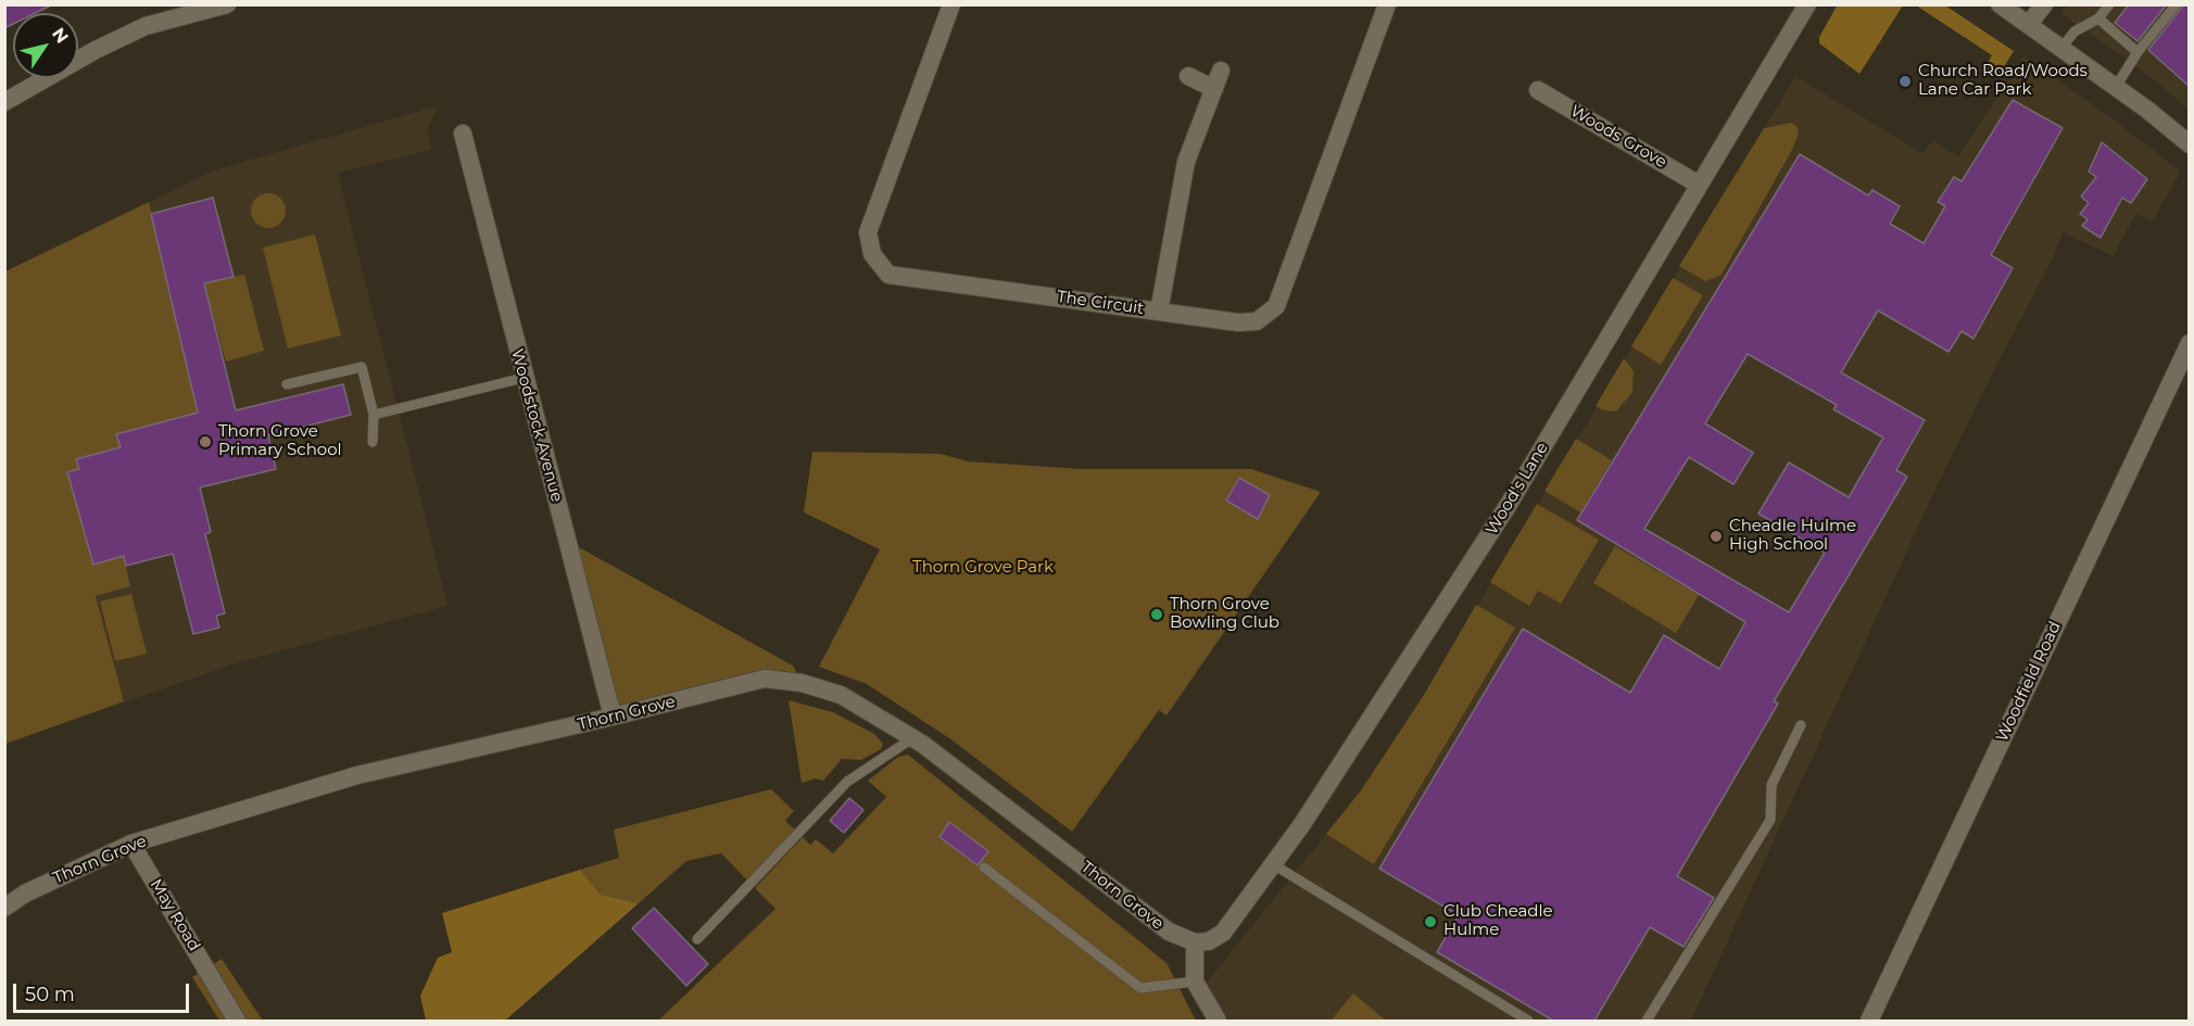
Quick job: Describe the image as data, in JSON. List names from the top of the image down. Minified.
{"streets":{"street":["Woods Grove","The Circuit","Woodstock Avenue","Wood's Lane","Woodfield Road","Thorn Grove","May Road"]},"crossings":[["Woods Grove","Wood's Lane"],["Woodstock Avenue","Thorn Grove"],["Wood's Lane","Thorn Grove"],["Thorn Grove","May Road"]],"parks":["Thorn Grove Park"],"places":["Church Road/Woods Lane Car Park","Thorn Grove Primary School","Cheadle Hulme High School","Thorn Grove Bowling Club","Club Cheadle Hulme"],"scale_bar":"50 m","north":"top right"}
